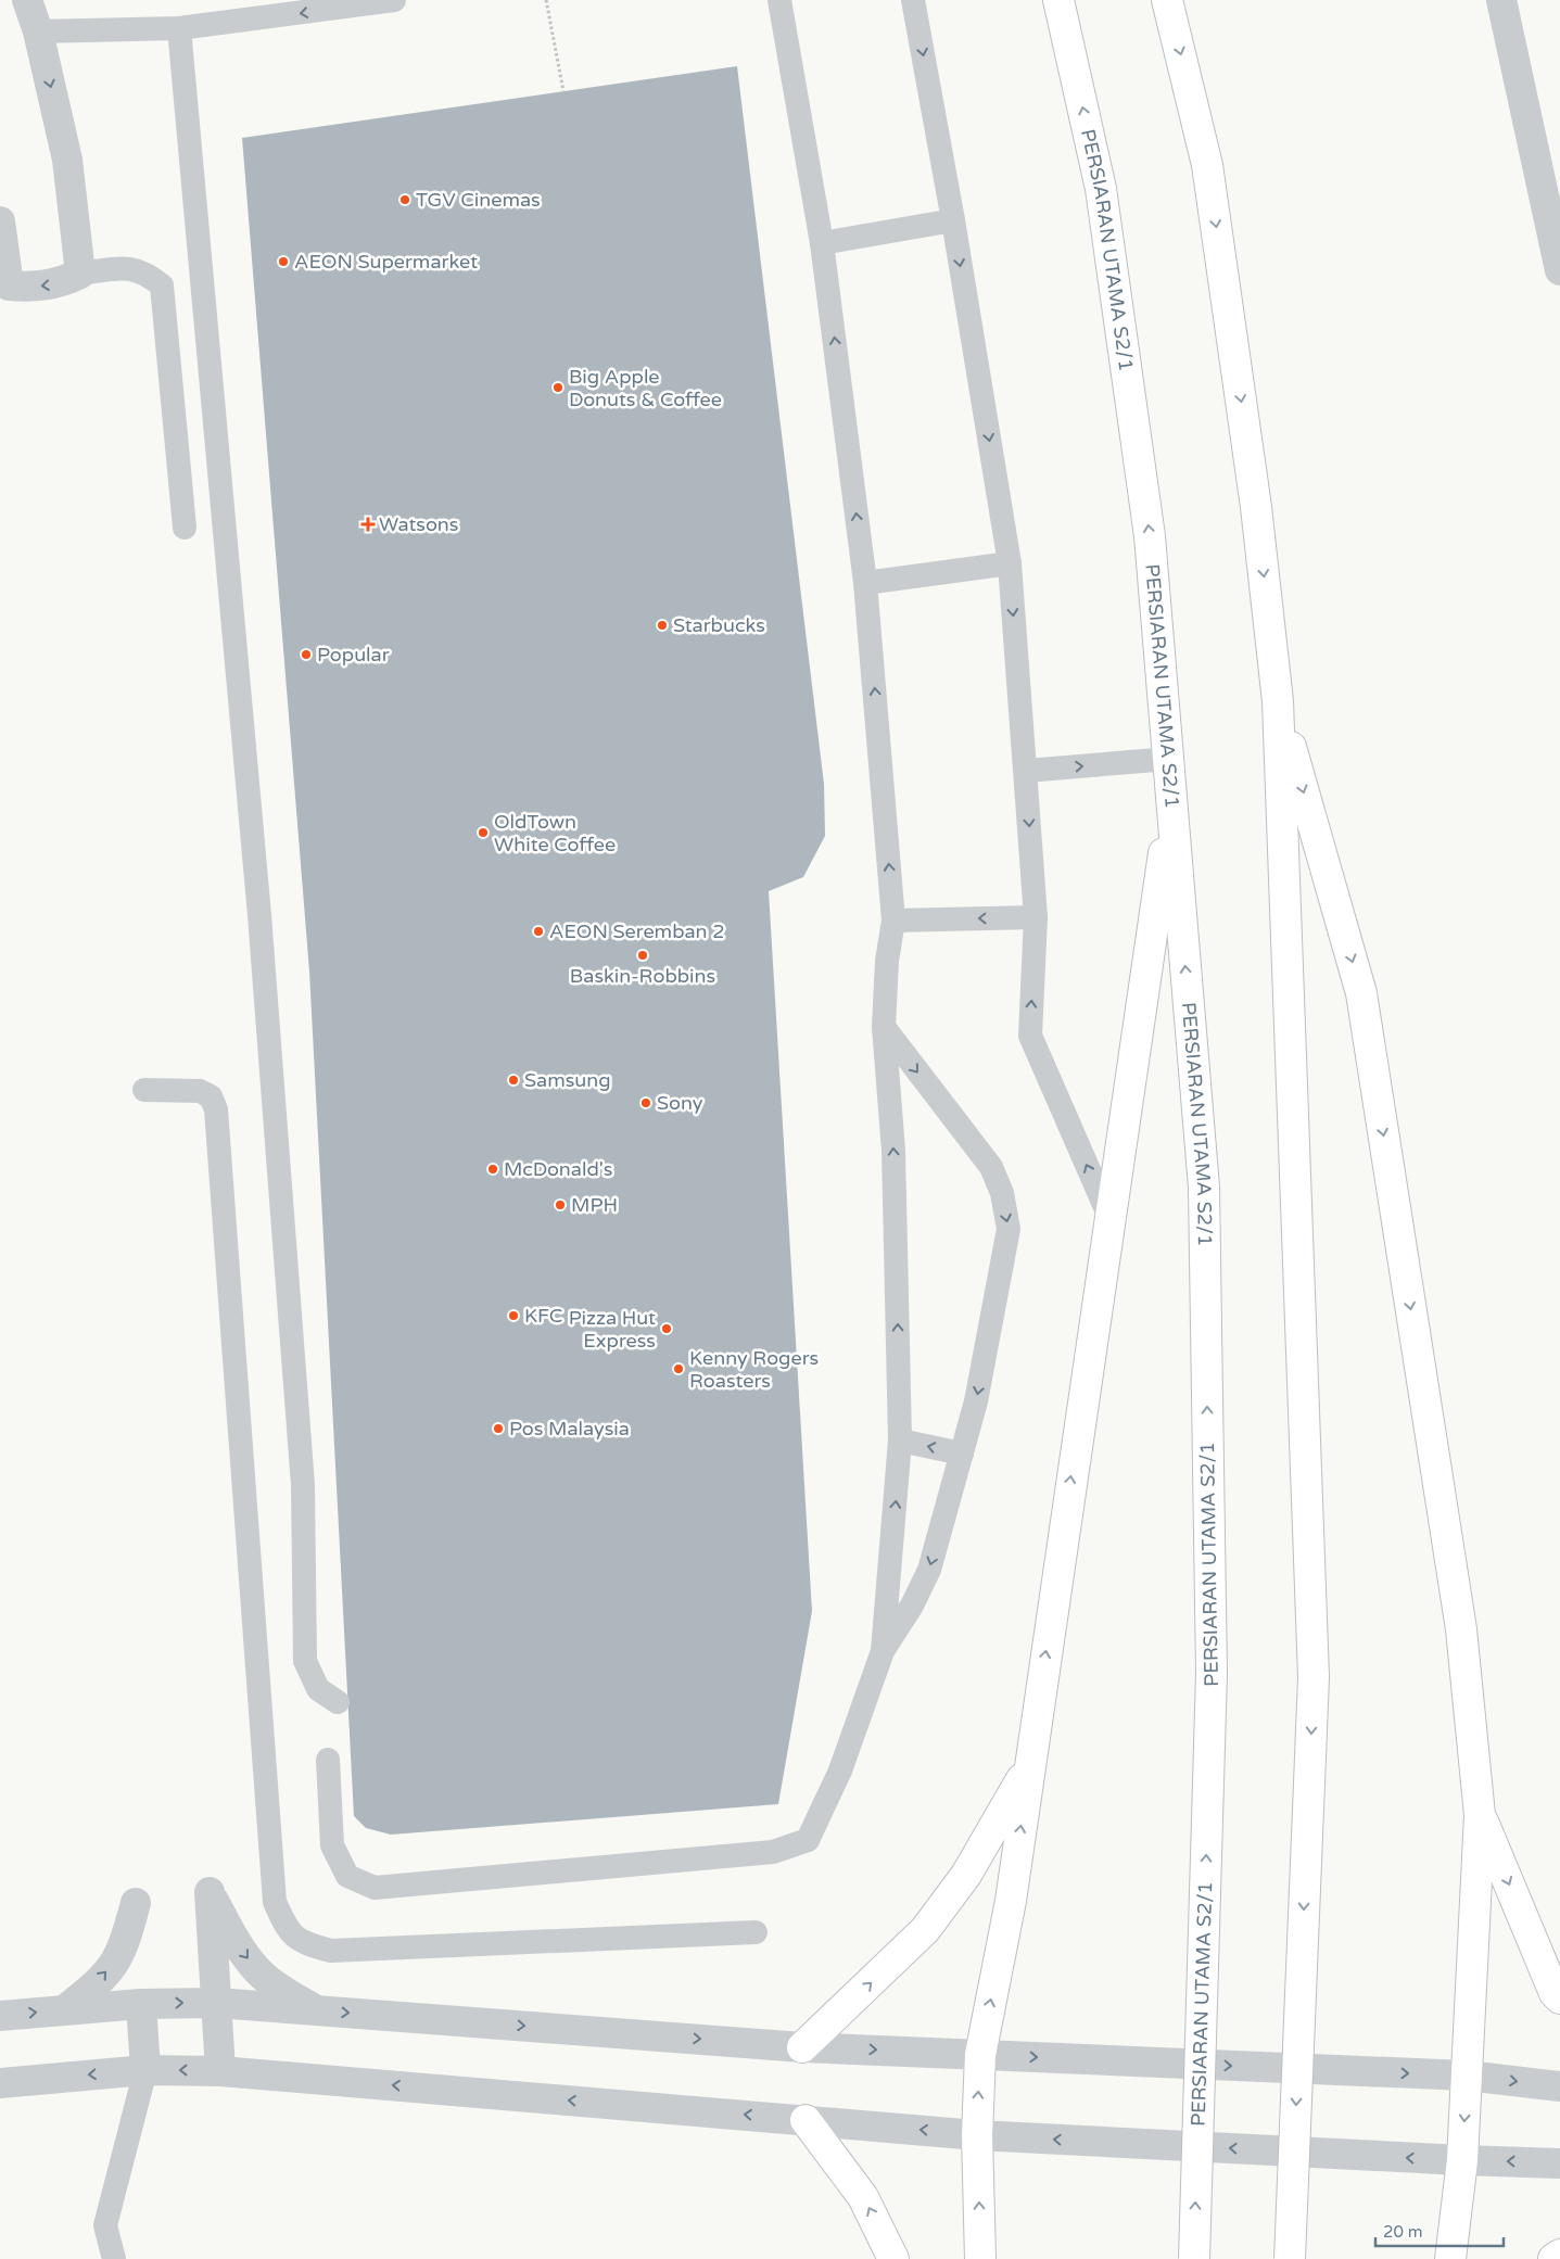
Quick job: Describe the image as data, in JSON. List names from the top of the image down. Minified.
{"streets":{"main road":["PERSIARAN UTAMA S2/1"]},"places":{"other":["TGV Cinemas","AEON Supermarket","Big Apple Donuts & Coffee","Starbucks","Popular","OldTown White Coffee","AEON Seremban 2","Baskin-Robbins","Samsung","Sony","McDonald's","MPH","KFC","Pizza Hut Express","Kenny Rogers Roasters","Pos Malaysia"],"health":["Watsons"]},"scale_bar":"20 m"}
